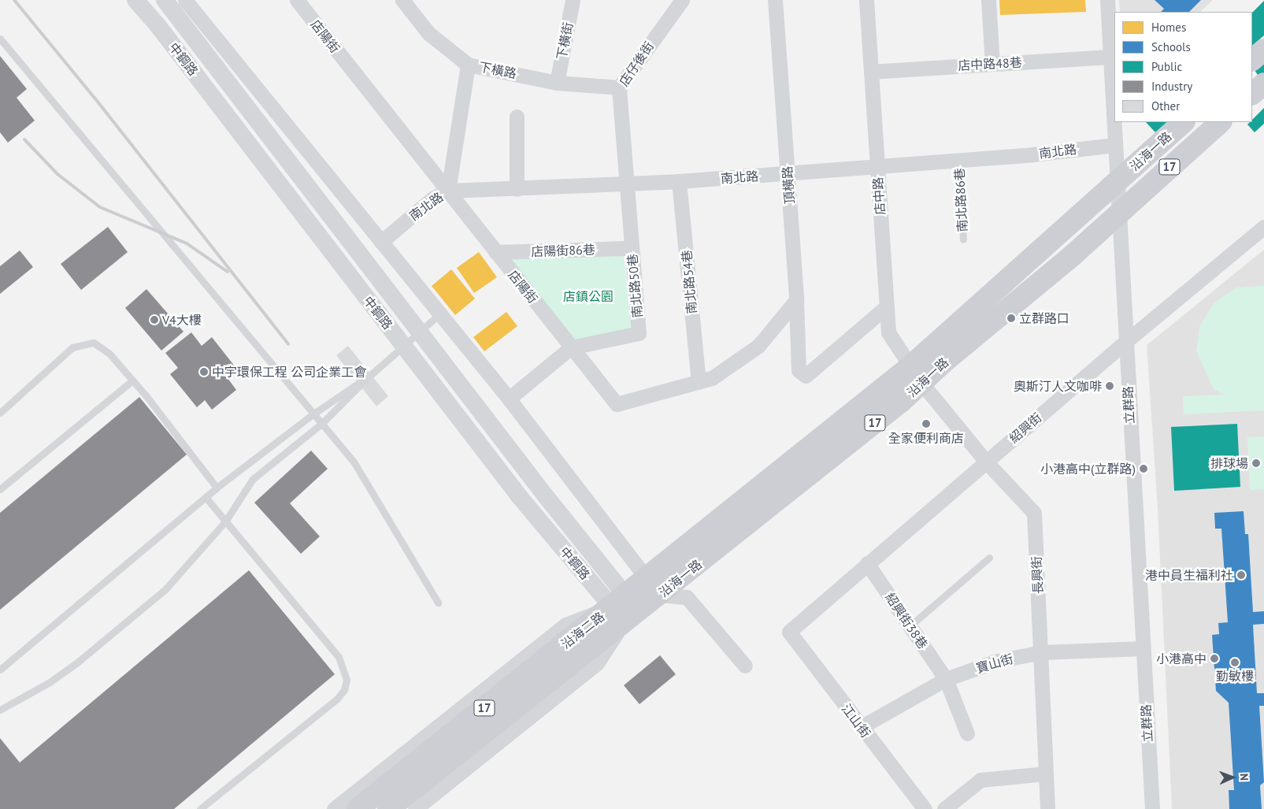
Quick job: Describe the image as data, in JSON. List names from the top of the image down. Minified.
{"streets":{"main road":["沿海一路","17","沿海二路"],"street":["店陽街","下橫街","中鋼路","店仔後街","店中路48巷","下橫路","南北路","頂橫路","店中路","店陽街86巷","南北路54巷","南北路50巷","立群路","紹興街","長興街","紹興街38巷","寶山街","江山街"],"lane":["南北路86巷"]},"crossings":[["店陽街","南北路"],["店陽街","頂橫路"],["店陽街","店陽街86巷"],["店陽街","南北路54巷"],["店陽街","南北路50巷"],["下橫街","下橫路"],["中鋼路","沿海一路"],["中鋼路","沿海二路"],["店仔後街","下橫路"],["店仔後街","南北路"],["店仔後街","南北路50巷"],["店中路48巷","店中路"],["店中路48巷","立群路"],["南北路","頂橫路"],["南北路","店中路"],["南北路","南北路86巷"],["南北路","南北路54巷"],["南北路","南北路50巷"],["南北路","立群路"],["沿海一路","店中路"],["沿海一路","立群路"],["沿海一路","長興街"],["沿海一路","沿海二路"],["頂橫路","店中路"],["店中路","長興街"],["店陽街86巷","南北路50巷"],["立群路","紹興街"],["立群路","寶山街"],["紹興街","長興街"],["紹興街","紹興街38巷"],["紹興街","江山街"],["長興街","寶山街"],["紹興街38巷","寶山街"],["寶山街","江山街"]],"parks":["店鎮公園"],"places":["立群路口","V4大樓","中宇環保工程 公司企業工會","奧斯汀人文咖啡","全家便利商店","排球場","小港高中(立群路)","港中員生福利社","小港高中","勤敏樓"],"legend":["Homes","Schools","Public","Industry","Other"],"north":"right"}
